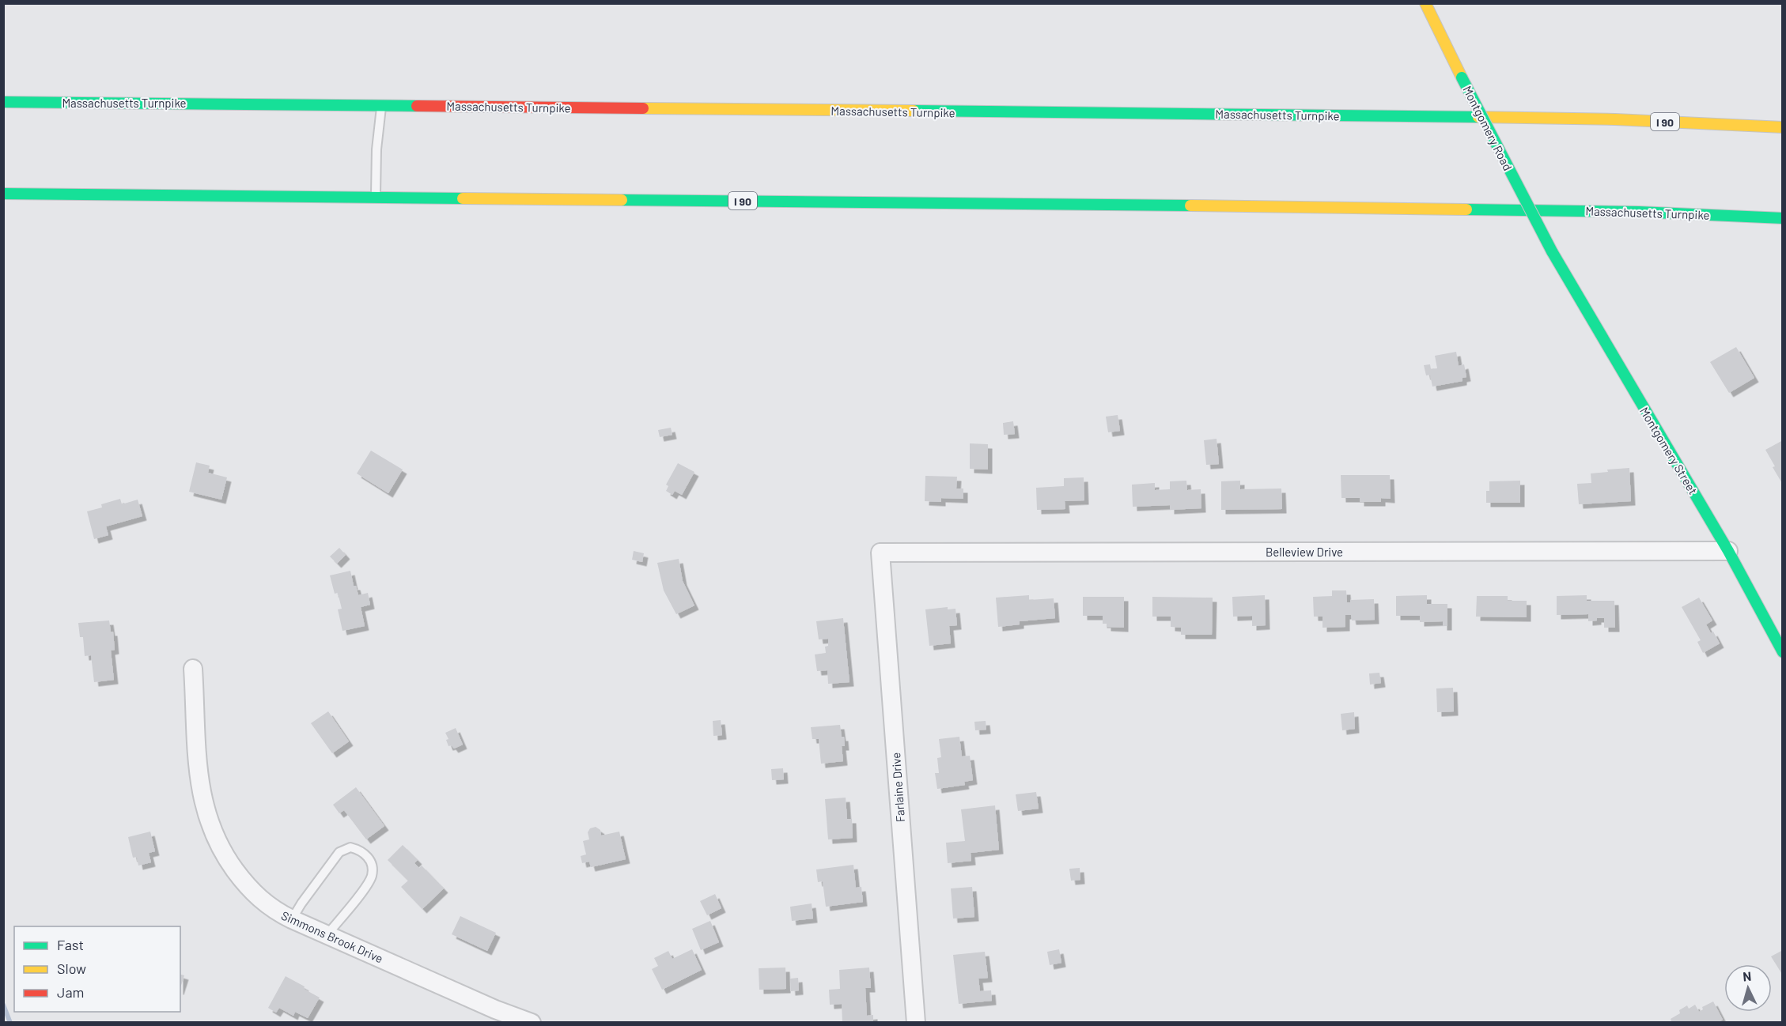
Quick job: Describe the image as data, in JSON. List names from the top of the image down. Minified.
{"streets":{"main road":["Massachusetts Turnpike","I 90","Montgomery Road","Montgomery Street"],"street":["Belleview Drive","Farlaine Drive","Simmons Brook Drive"]},"crossings":[["Montgomery Road","Montgomery Street"],["Montgomery Street","Belleview Drive"],["Belleview Drive","Farlaine Drive"]],"legend":["Fast","Slow","Jam"],"north":"top"}
